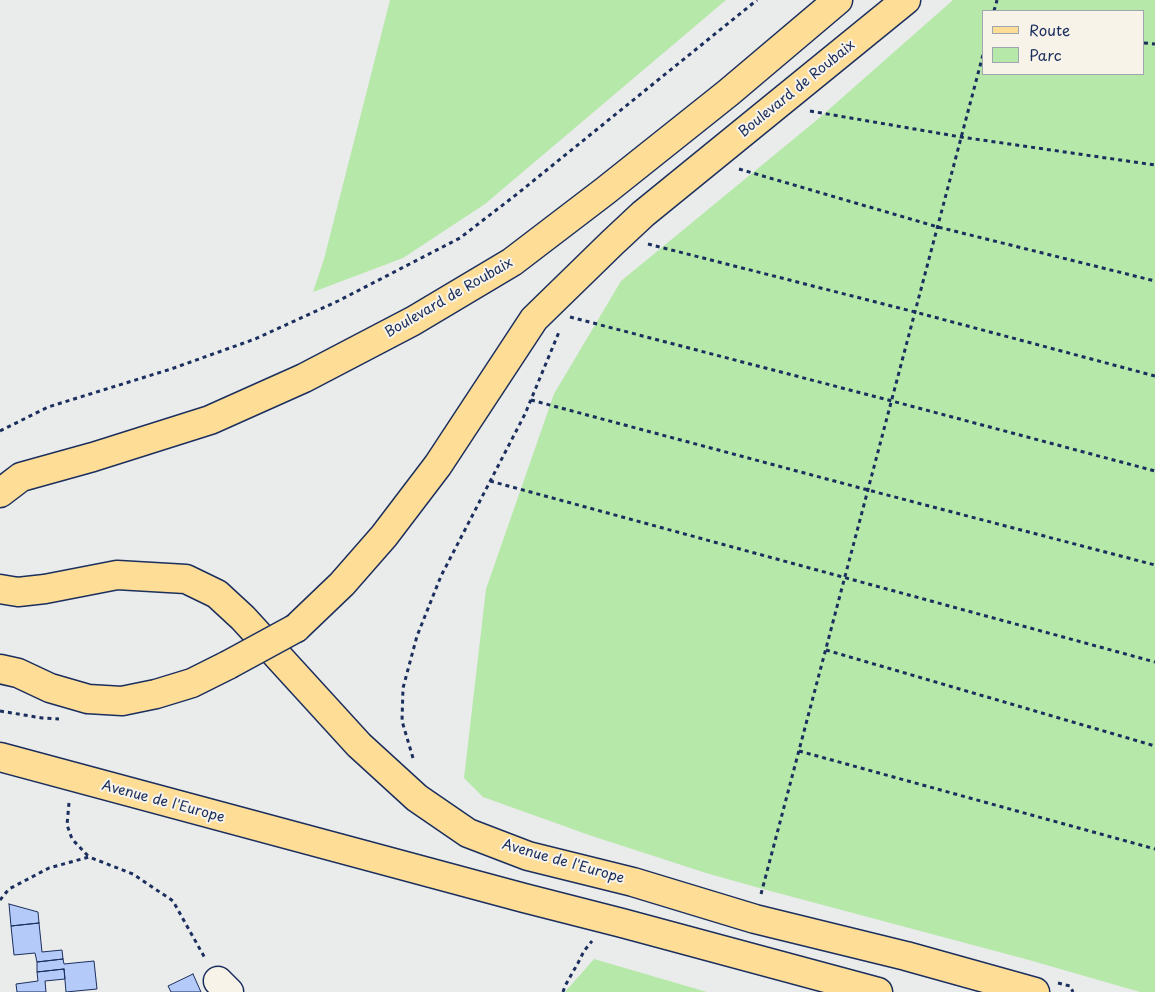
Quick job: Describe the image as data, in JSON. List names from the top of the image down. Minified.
{"streets":{"main road":["Boulevard de Roubaix","Avenue de l'Europe"]},"legend":["Route","Parc"]}
